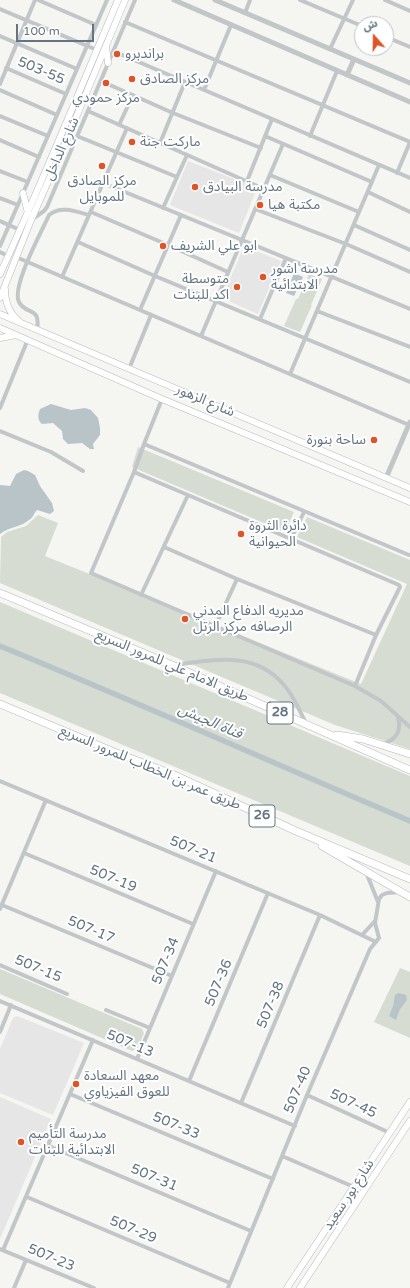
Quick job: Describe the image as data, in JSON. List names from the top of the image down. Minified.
{"streets":{"highway":["طريق الامام علي للمرور السريع","28","طريق عمر بن الخطاب للمرور السريع","26"],"main road":["شارع الداخل","شارع الزهور","شارع بور سعيد"],"street":["503-55","507-21","507-19","507-17","507-34","507-15","507-36","507-38","507-13","507-40","507-45","507-33","507-31","507-29","507-23"]},"crossings":[["507-21","507-34"],["507-21","507-36"],["507-21","507-38"],["507-21","507-40"],["507-19","507-34"],["507-17","507-34"],["507-34","507-13"],["507-36","507-13"],["507-38","507-13"],["507-13","507-40"],["507-40","507-45"],["507-40","507-33"],["507-40","507-31"],["507-40","507-29"],["507-45","شارع بور سعيد"]],"water":["قناة الجيش"],"places":["براندبرو","مركز الصادق","مركز حمودي","ماركت جنة","مركز الصادق للموبايل","مدرسة البيادق","مكتبة هيا","ابو علي الشريف","مدرسة اشور الابتدائية","متوسطة اكد للبنات","ساحة بنورة","دائرة الثروة الحيوانية","مديريه الدفاع المدني الرصافه مركز الرتل","معهد السعادة للعوق الفيزياوي","مدرسة التأميم الابتدائية للبنات"],"scale_bar":"100 m","north":"top"}
